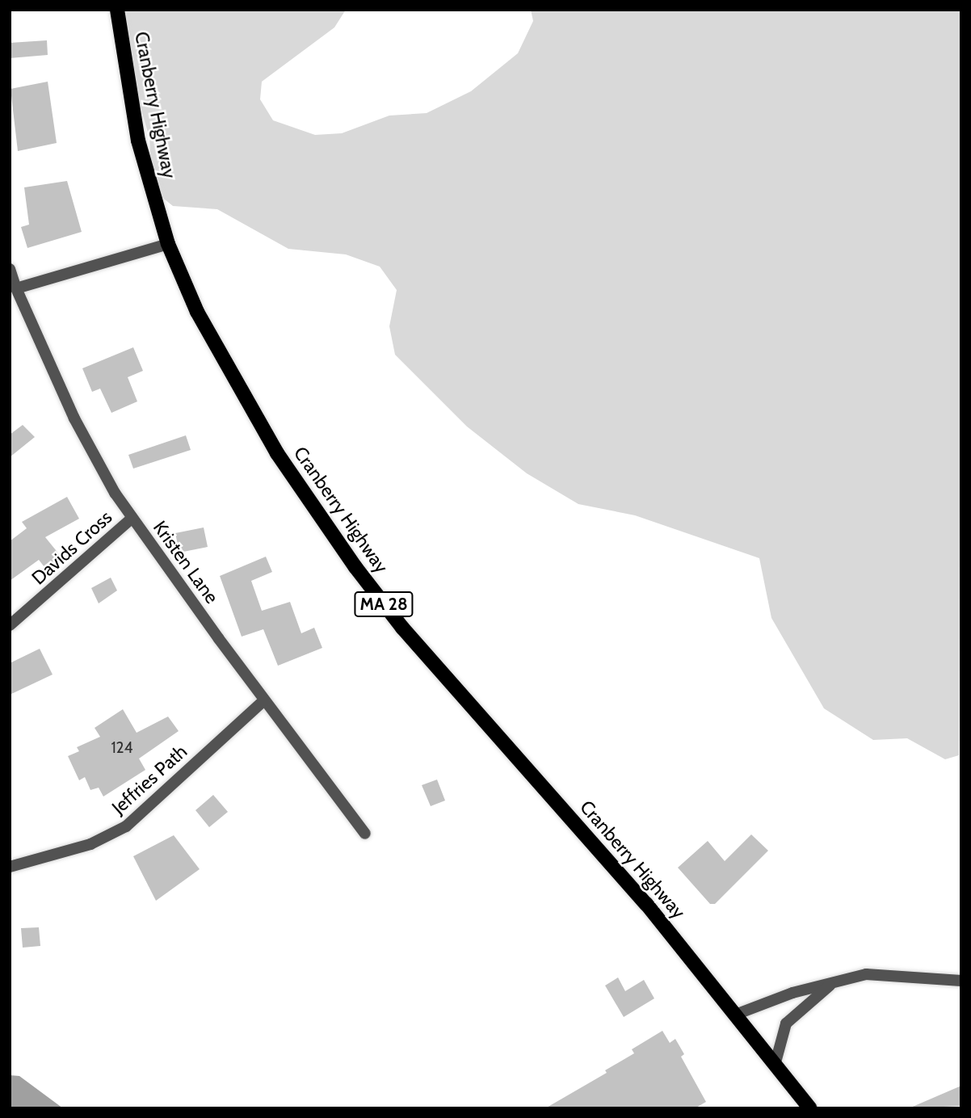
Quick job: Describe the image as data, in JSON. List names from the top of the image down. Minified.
{"streets":{"main road":["Cranberry Highway","MA 28"],"street":["Davids Cross","Kristen Lane","Jeffries Path"]},"crossings":[["Davids Cross","Kristen Lane"],["Kristen Lane","Jeffries Path"]],"house_numbers":["124"]}
